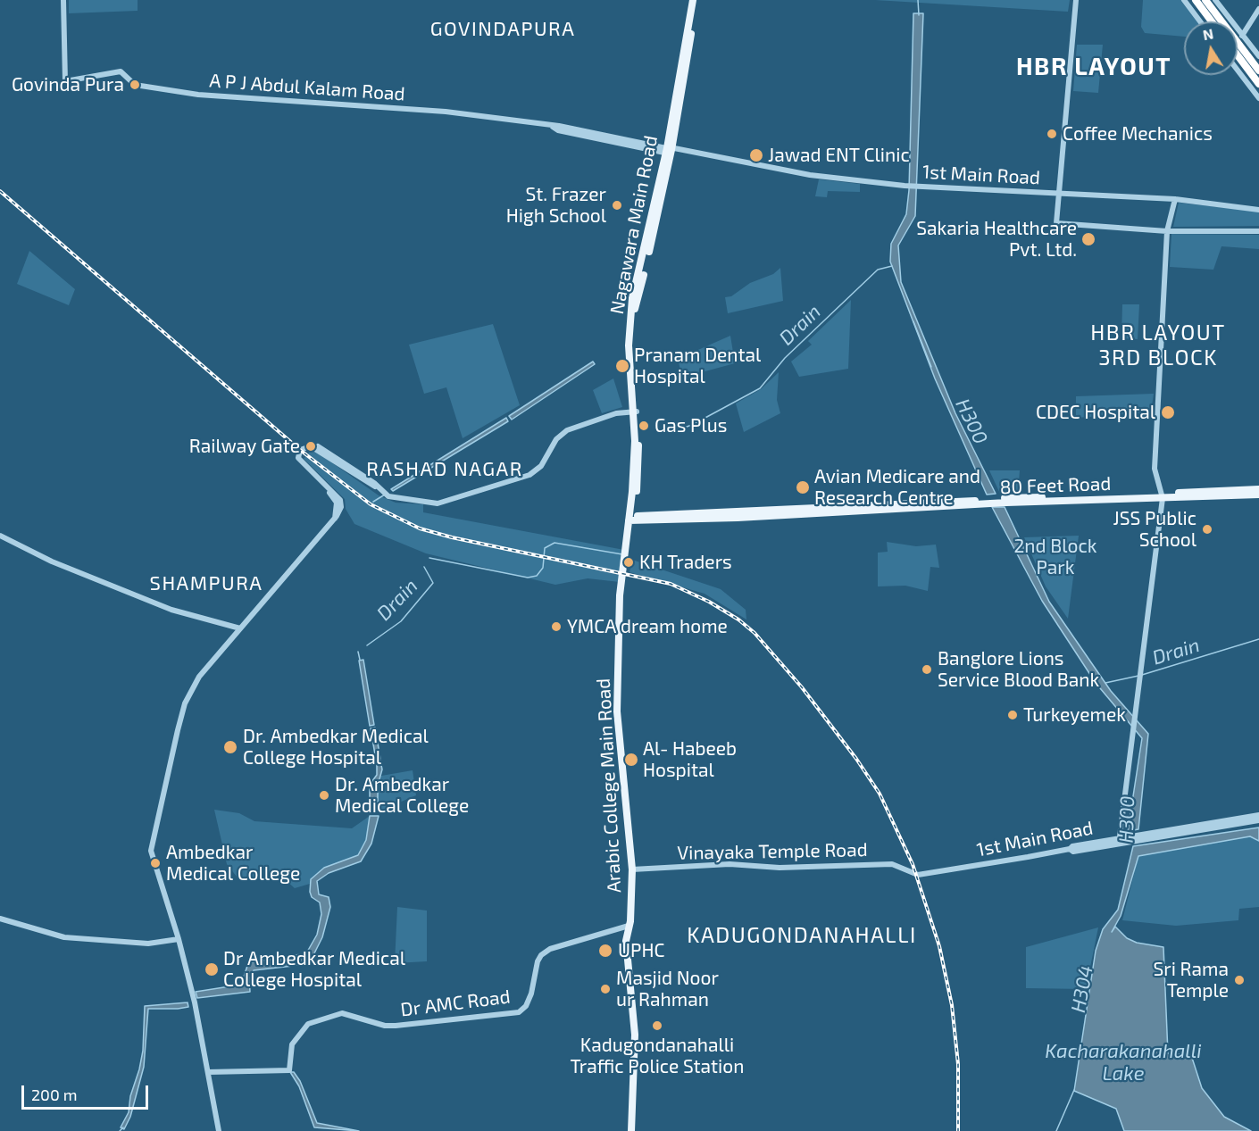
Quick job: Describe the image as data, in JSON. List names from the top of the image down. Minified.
{"streets":{"main road":["Nagawara Main Road","80 Feet Road","Arabic College Main Road"],"street":["A P J Abdul Kalam Road","1st Main Road","Vinayaka Temple Road","Dr AMC Road"]},"crossings":[["A P J Abdul Kalam Road","1st Main Road"],["A P J Abdul Kalam Road","Nagawara Main Road"],["1st Main Road","Nagawara Main Road"],["1st Main Road","Vinayaka Temple Road"],["Arabic College Main Road","Vinayaka Temple Road"],["Arabic College Main Road","Dr AMC Road"]],"districts":["GOVINDAPURA","HBR LAYOUT","HBR LAYOUT 3RD BLOCK","RASHAD NAGAR","SHAMPURA","KADUGONDANAHALLI"],"water":["Drain","H300","H304","Kacharakanahalli Lake"],"parks":["2nd Block Park"],"places":["Govinda Pura","Coffee Mechanics","Jawad ENT Clinic","St. Frazer High School","Sakaria Healthcare Pvt. Ltd.","Pranam Dental Hospital","CDEC Hospital","Gas Plus","Railway Gate","Avian Medicare and Research Centre","JSS Public School","KH Traders","YMCA dream home","Banglore Lions Service Blood Bank","Turkeyemek","Dr. Ambedkar Medical College Hospital","Al- Habeeb Hospital","Dr. Ambedkar Medical College","Ambedkar Medical College","UPHC","Dr Ambedkar Medical College Hospital","Sri Rama Temple","Masjid Noor ur Rahman","Kadugondanahalli Traffic Police Station"],"scale_bar":"200 m","north":"top"}
